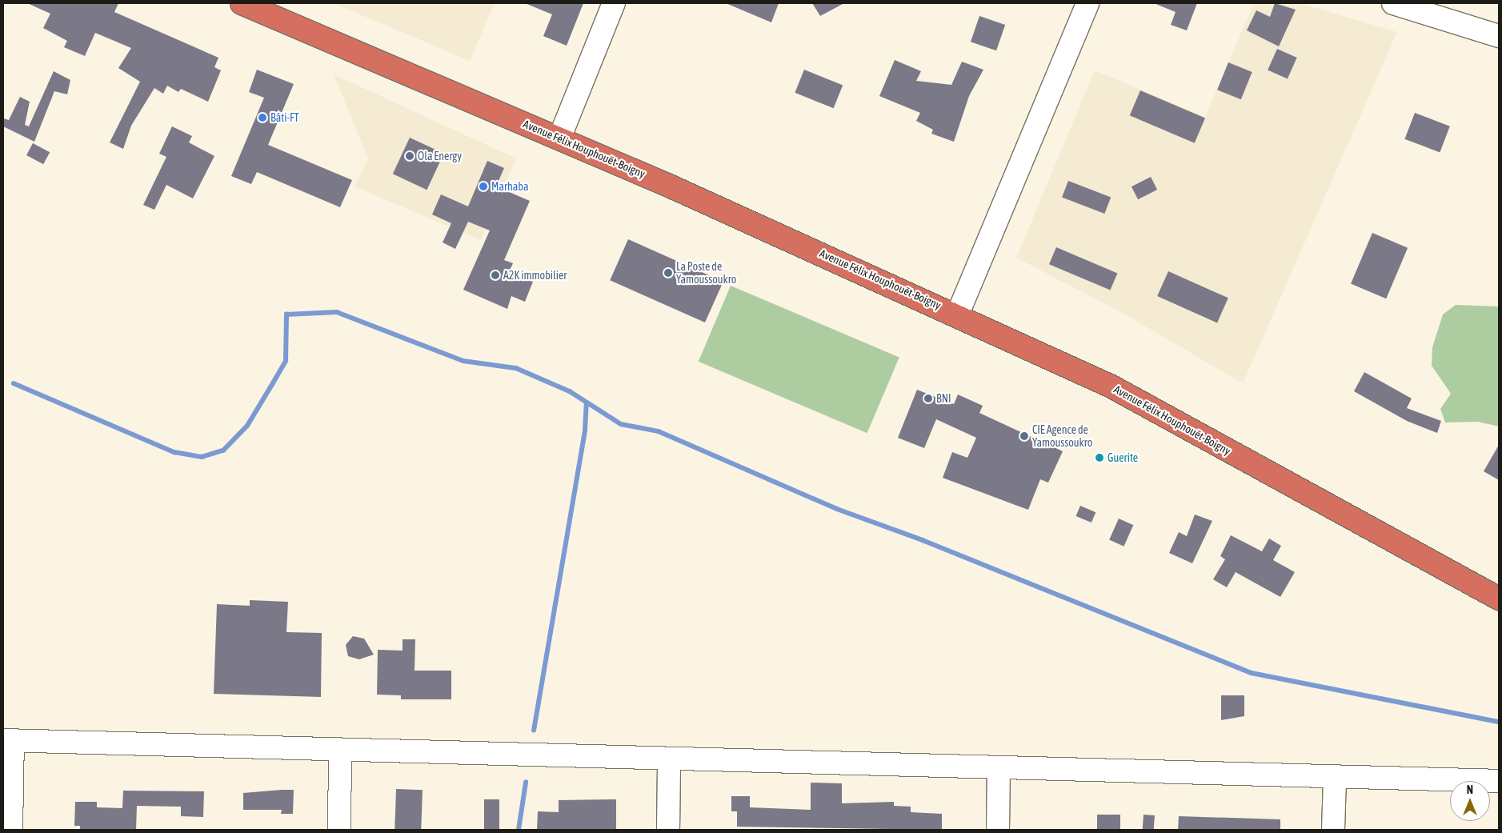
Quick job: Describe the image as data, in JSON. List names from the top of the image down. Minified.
{"streets":{"highway":["Avenue Félix Houphouët-Boigny"]},"places":["Bâti-FT","Ola Energy","Marhaba","La Poste de Yamoussoukro","A2K immobilier","BNI","CIE Agence de Yamoussoukro","Guerite"],"north":"top"}
